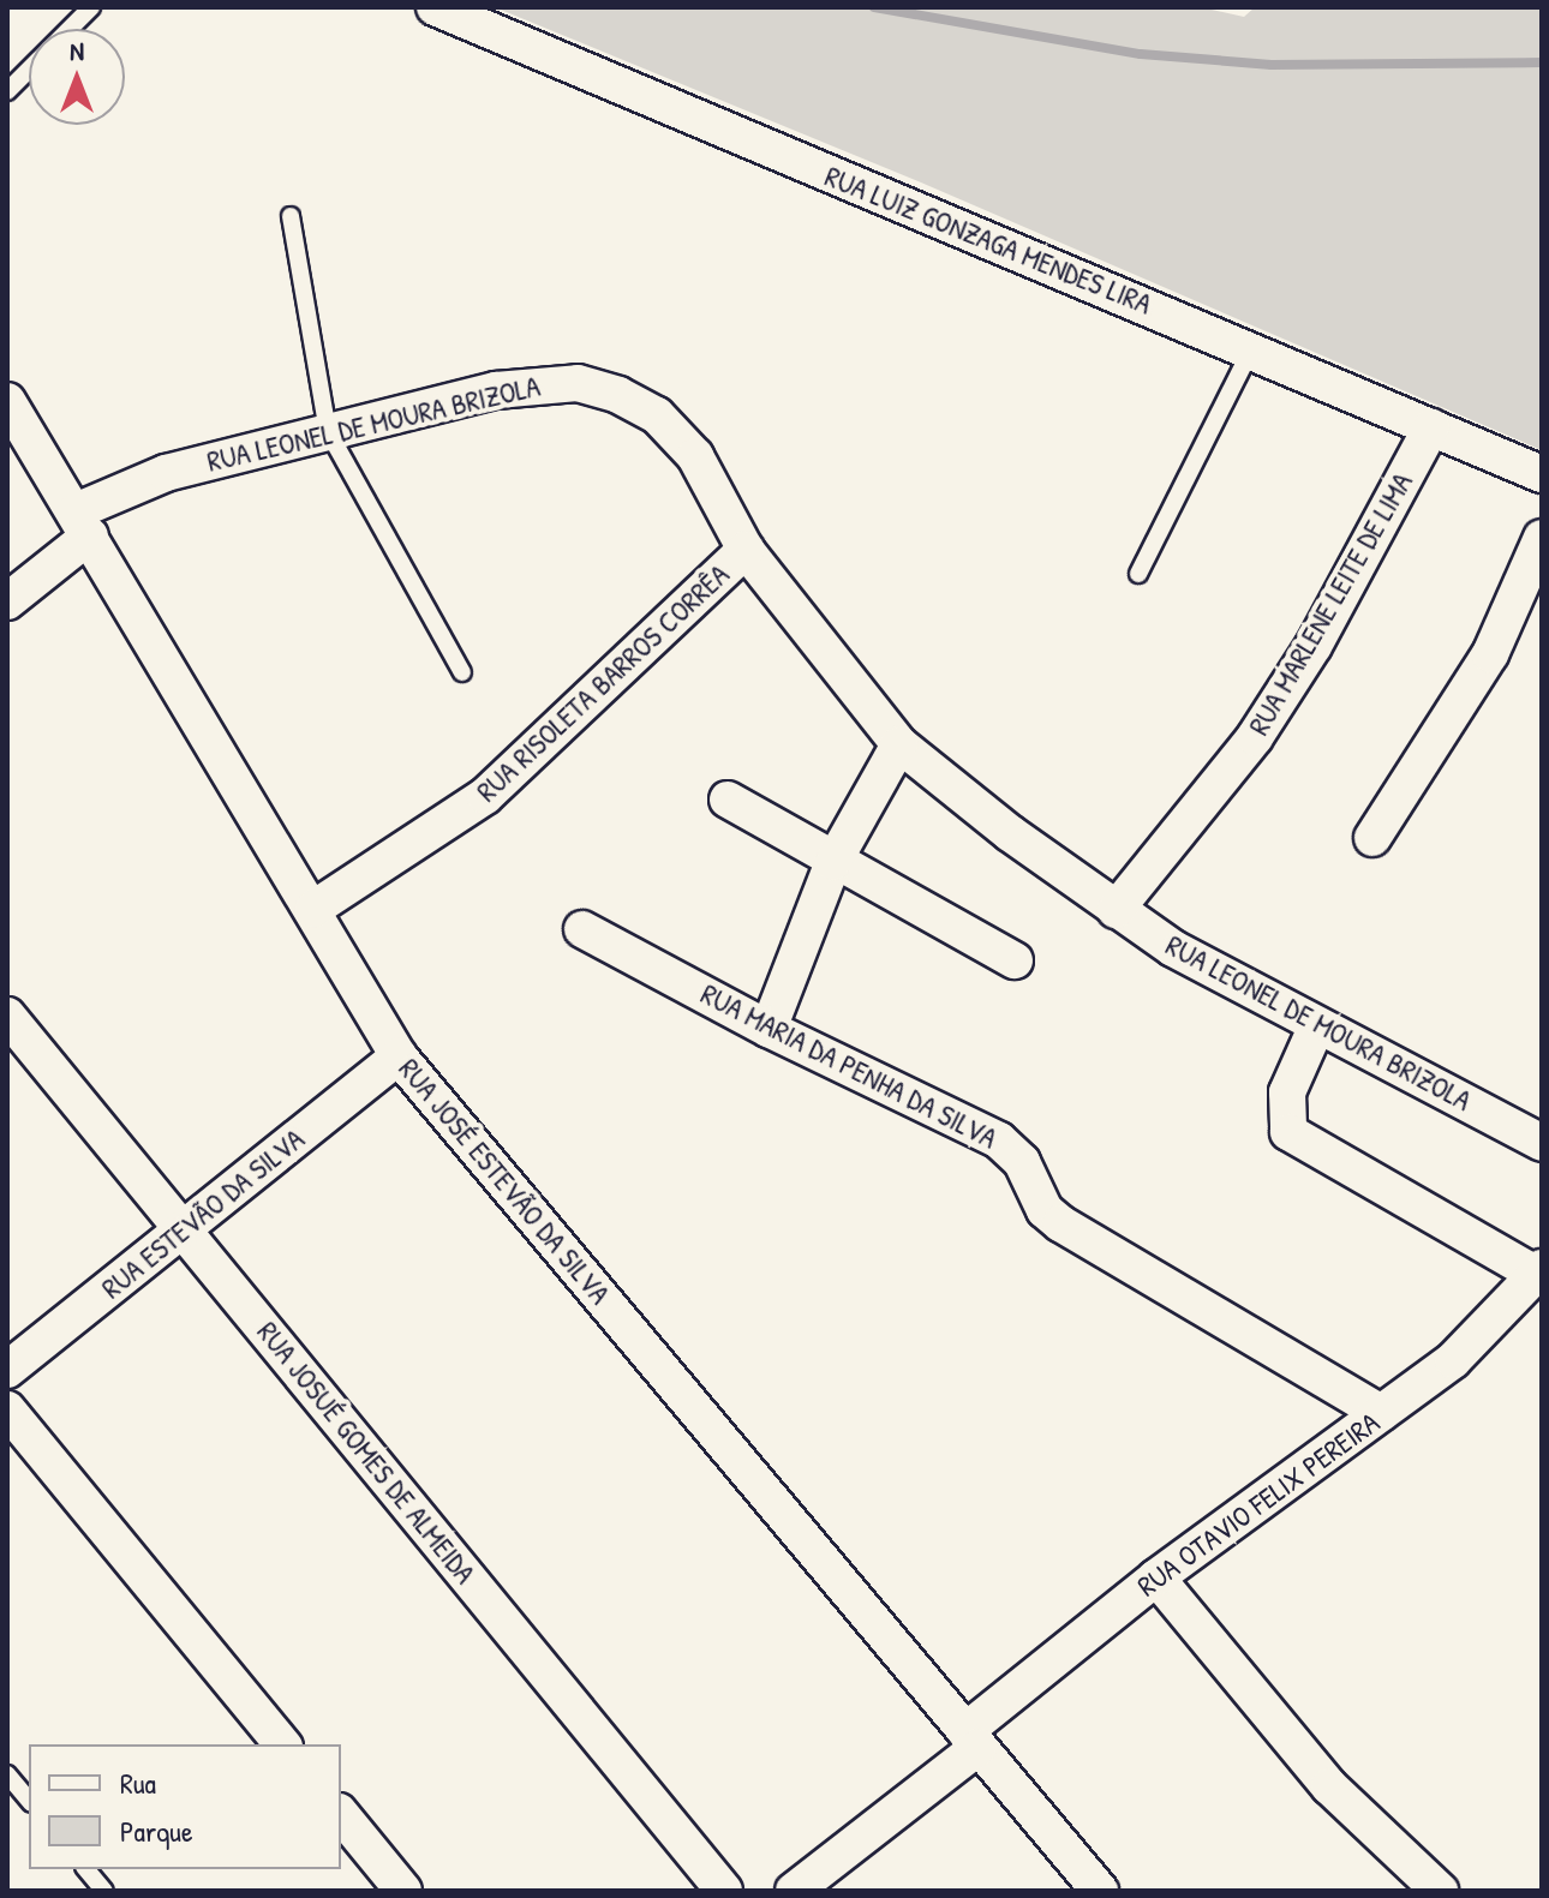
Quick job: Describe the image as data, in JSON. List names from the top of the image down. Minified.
{"streets":{"street":["RUA LUIZ GONZAGA MENDES LIRA","RUA LEONEL DE MOURA BRIZOLA","RUA MARLENE LEITE DE LIMA","RUA RISOLETA BARROS CORRÊA","RUA MARIA DA PENHA DA SILVA","RUA JOSÉ ESTEVÃO DA SILVA","RUA ESTEVÃO DA SILVA","RUA JOSUÉ GOMES DE ALMEIDA","RUA OTAVIO FELIX PEREIRA"]},"crossings":[["RUA LUIZ GONZAGA MENDES LIRA","RUA MARLENE LEITE DE LIMA"],["RUA LEONEL DE MOURA BRIZOLA","RUA MARLENE LEITE DE LIMA"],["RUA LEONEL DE MOURA BRIZOLA","RUA RISOLETA BARROS CORRÊA"],["RUA LEONEL DE MOURA BRIZOLA","RUA JOSÉ ESTEVÃO DA SILVA"],["RUA RISOLETA BARROS CORRÊA","RUA JOSÉ ESTEVÃO DA SILVA"],["RUA MARIA DA PENHA DA SILVA","RUA OTAVIO FELIX PEREIRA"],["RUA JOSÉ ESTEVÃO DA SILVA","RUA ESTEVÃO DA SILVA"],["RUA JOSÉ ESTEVÃO DA SILVA","RUA OTAVIO FELIX PEREIRA"],["RUA ESTEVÃO DA SILVA","RUA JOSUÉ GOMES DE ALMEIDA"]],"legend":["Rua","Parque"],"north":"top"}
